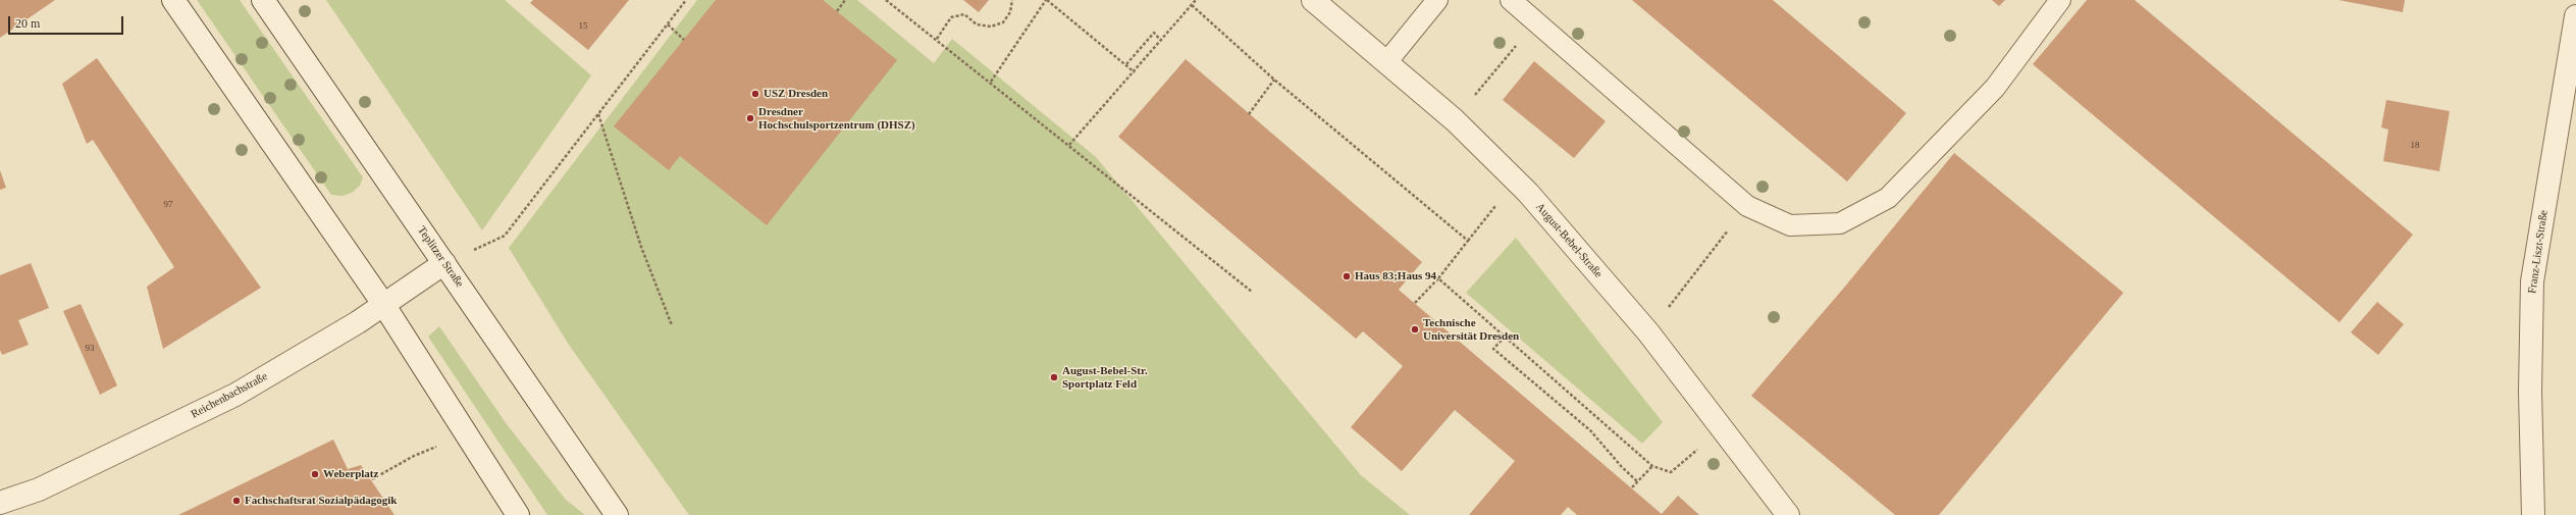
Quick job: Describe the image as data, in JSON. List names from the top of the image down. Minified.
{"streets":{"street":["August-Bebel-Straße","Franz-Liszt-Straße","Teplitzer Straße","Reichenbachstraße"]},"crossings":[["Teplitzer Straße","Reichenbachstraße"]],"places":["USZ Dresden","Dresdner Hochschulsportzentrum (DHSZ)","Haus 83;Haus 94","Technische Universität Dresden","August-Bebel-Str. Sportplatz Feld","Weberplatz","Fachschaftsrat Sozialpädagogik"],"house_numbers":["15","18","97","93"],"scale_bar":"20 m"}
